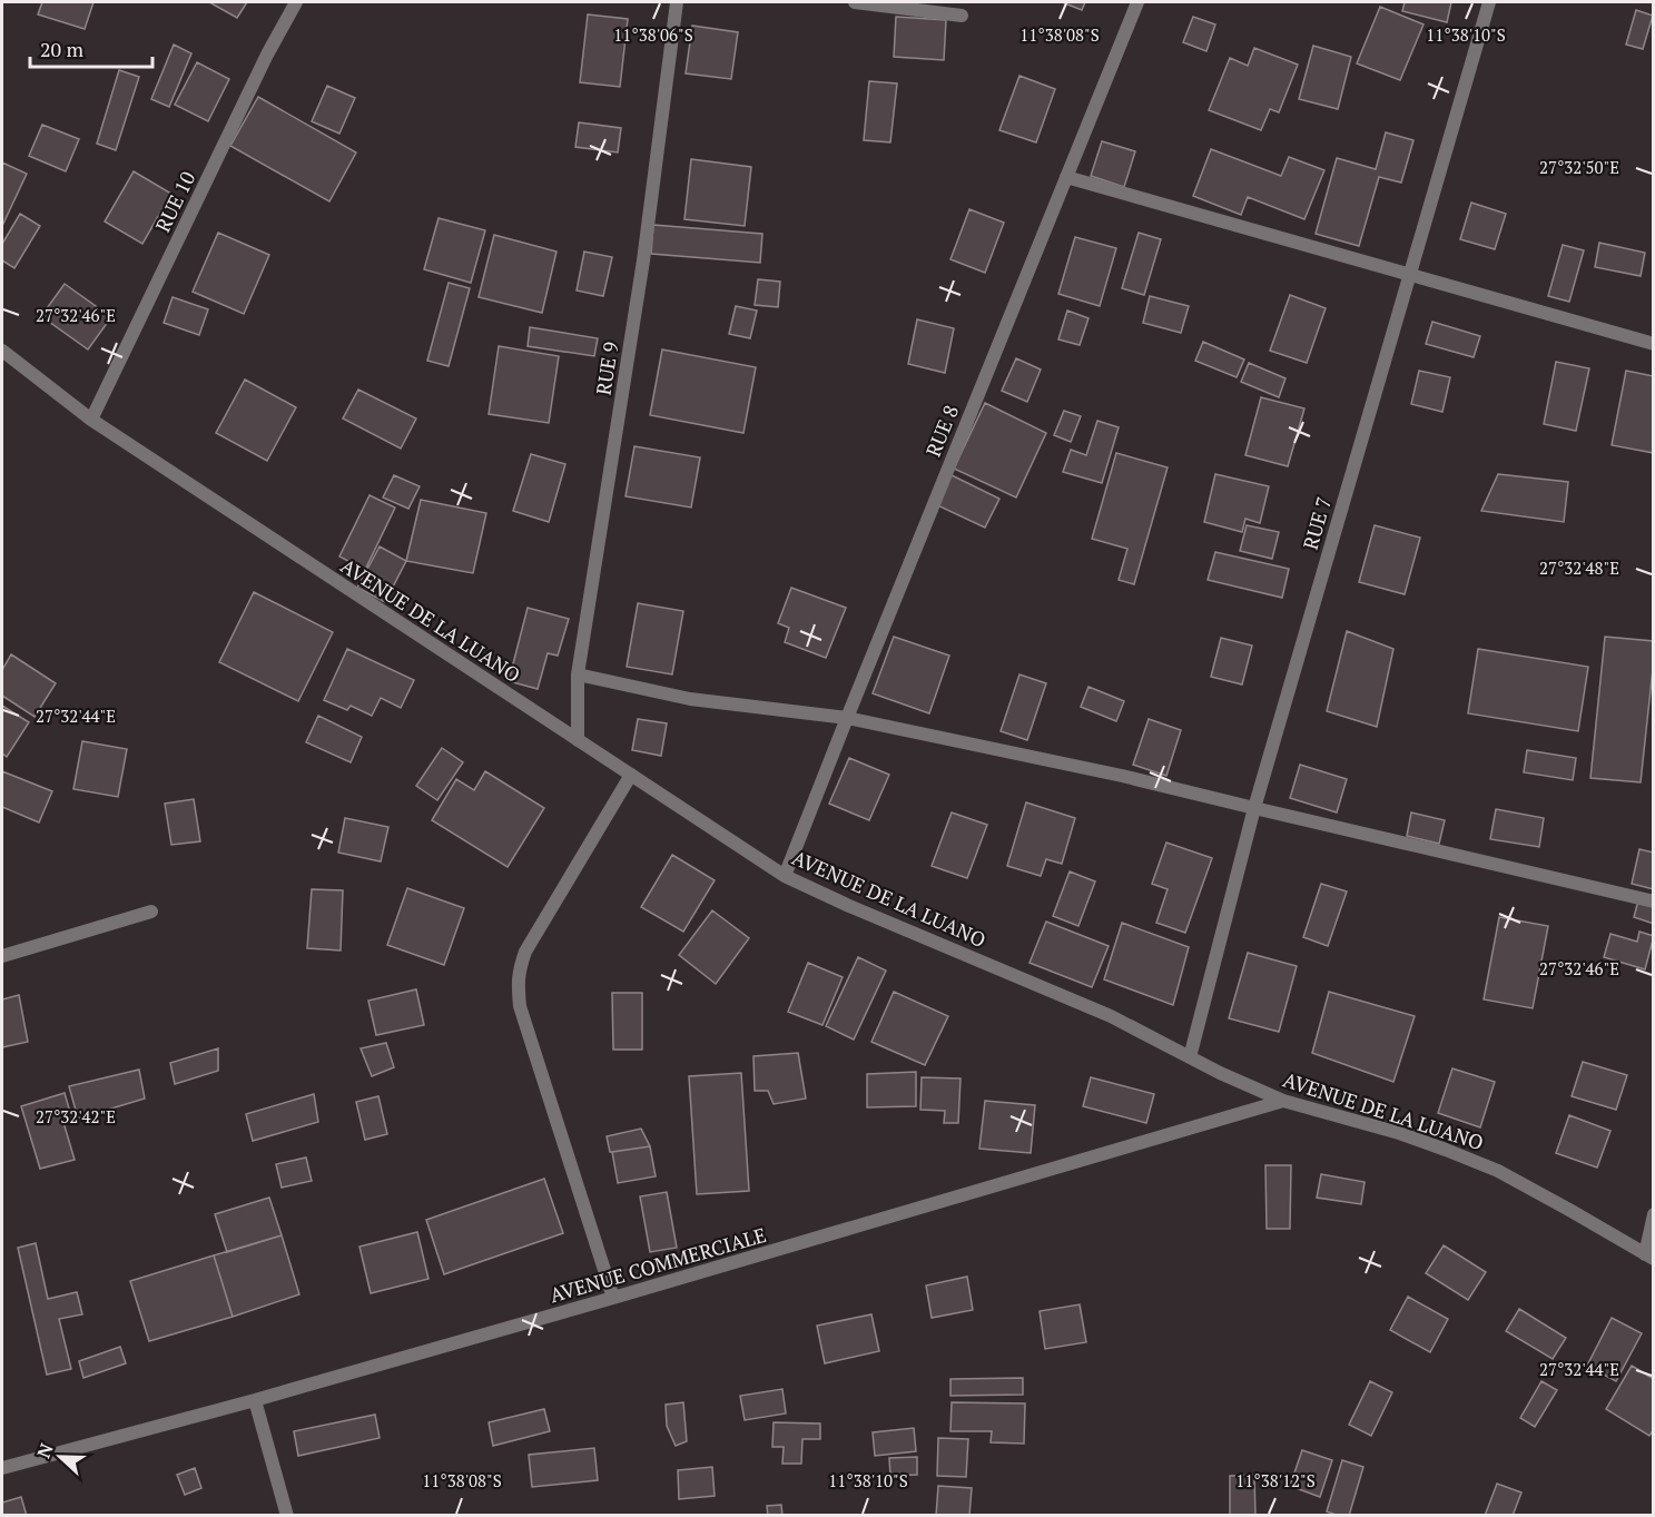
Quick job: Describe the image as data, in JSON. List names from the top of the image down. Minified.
{"streets":{"street":["RUE 10","RUE 9","RUE 8","RUE 7","AVENUE DE LA LUANO","AVENUE COMMERCIALE"]},"crossings":[["RUE 10","AVENUE DE LA LUANO"],["RUE 9","AVENUE DE LA LUANO"],["RUE 8","AVENUE DE LA LUANO"],["RUE 7","AVENUE DE LA LUANO"],["AVENUE DE LA LUANO","AVENUE COMMERCIALE"]],"scale_bar":"20 m","north":"left","coordinates":["11°38'06\"S","11°38'08\"S","11°38'10\"S","27°32'50\"E","27°32'46\"E","27°32'48\"E","27°32'44\"E","27°32'42\"E","11°38'12\"S"]}
